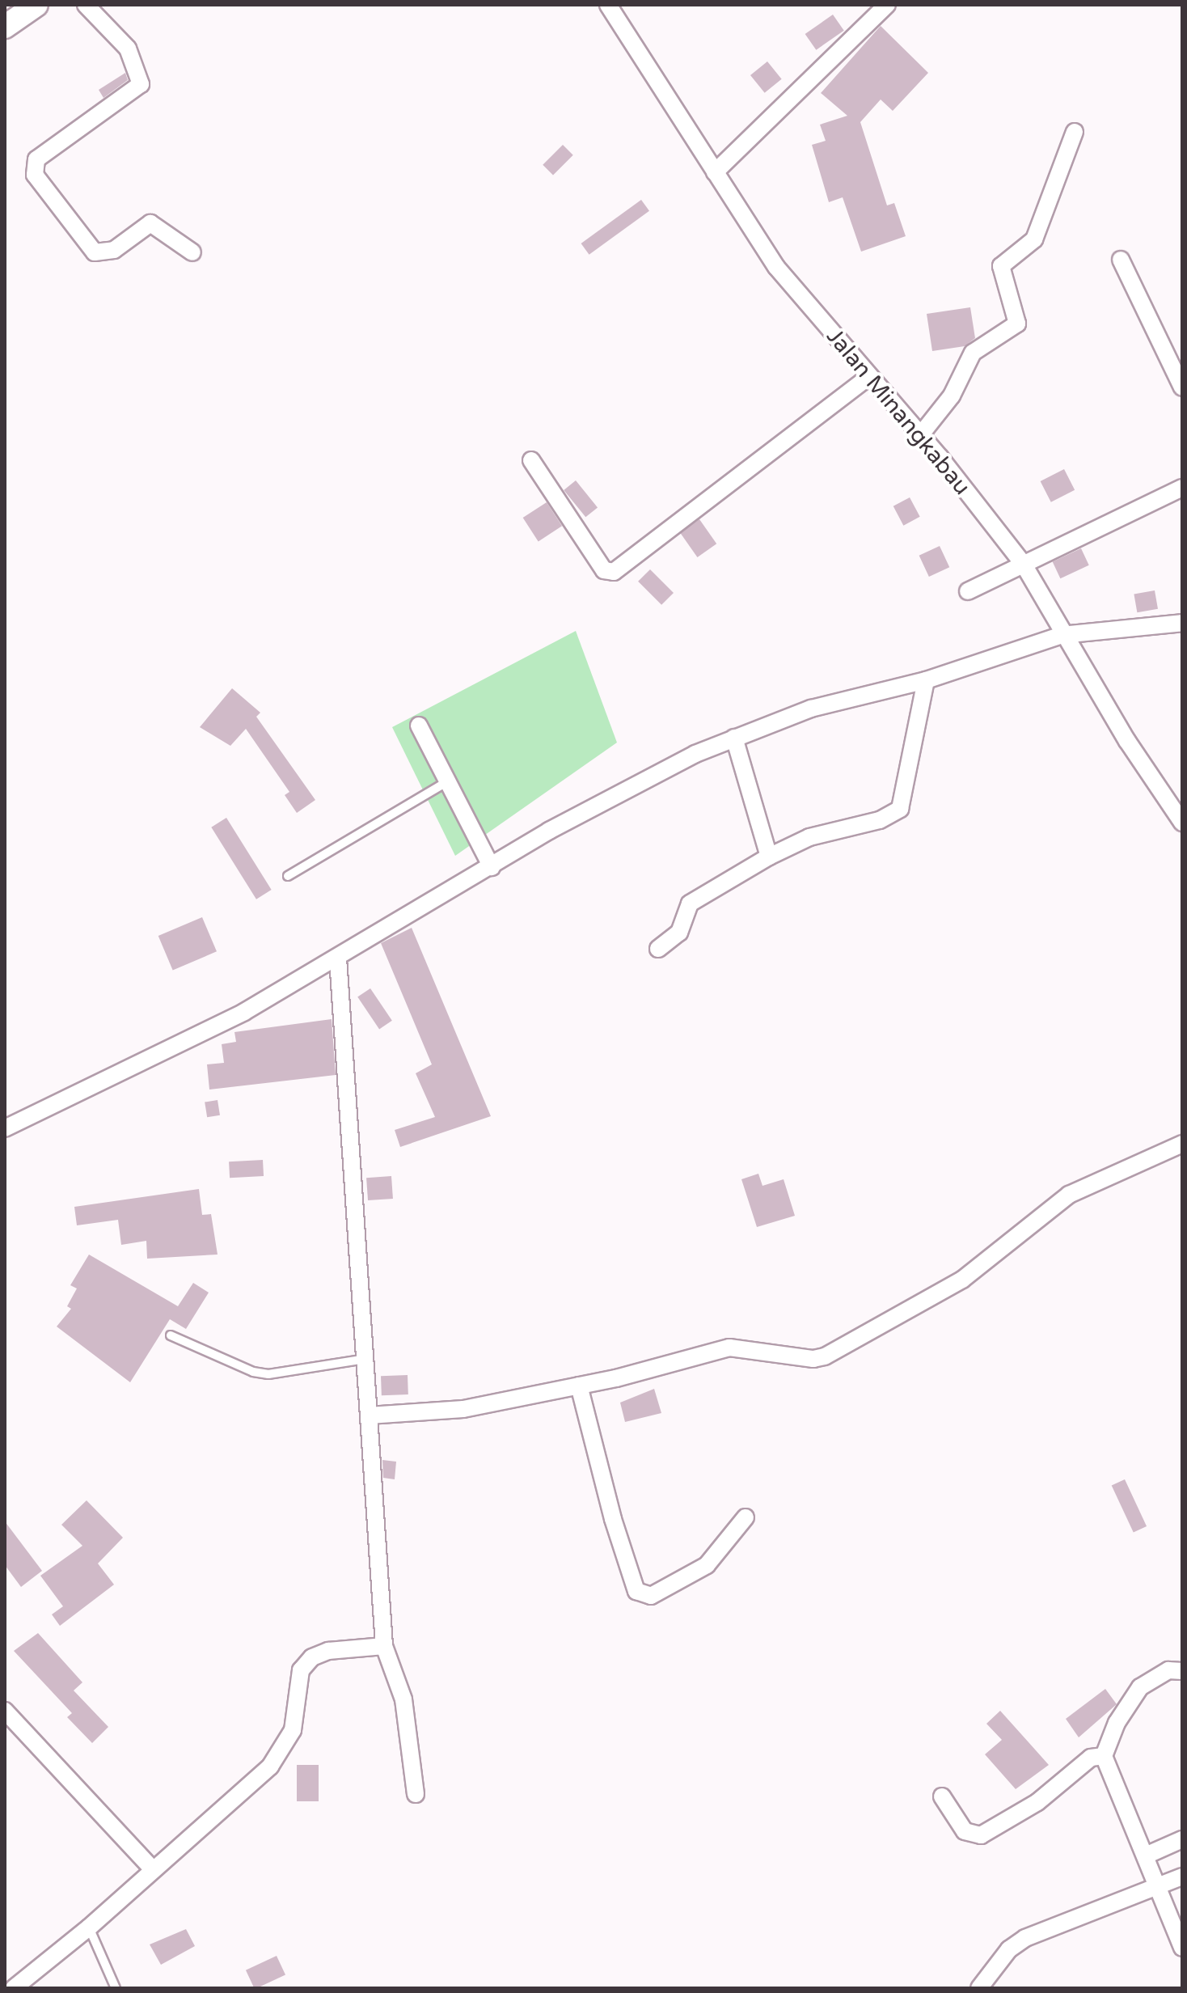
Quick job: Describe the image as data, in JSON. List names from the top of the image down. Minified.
{"streets":{"street":["Jalan Minangkabau"]}}
